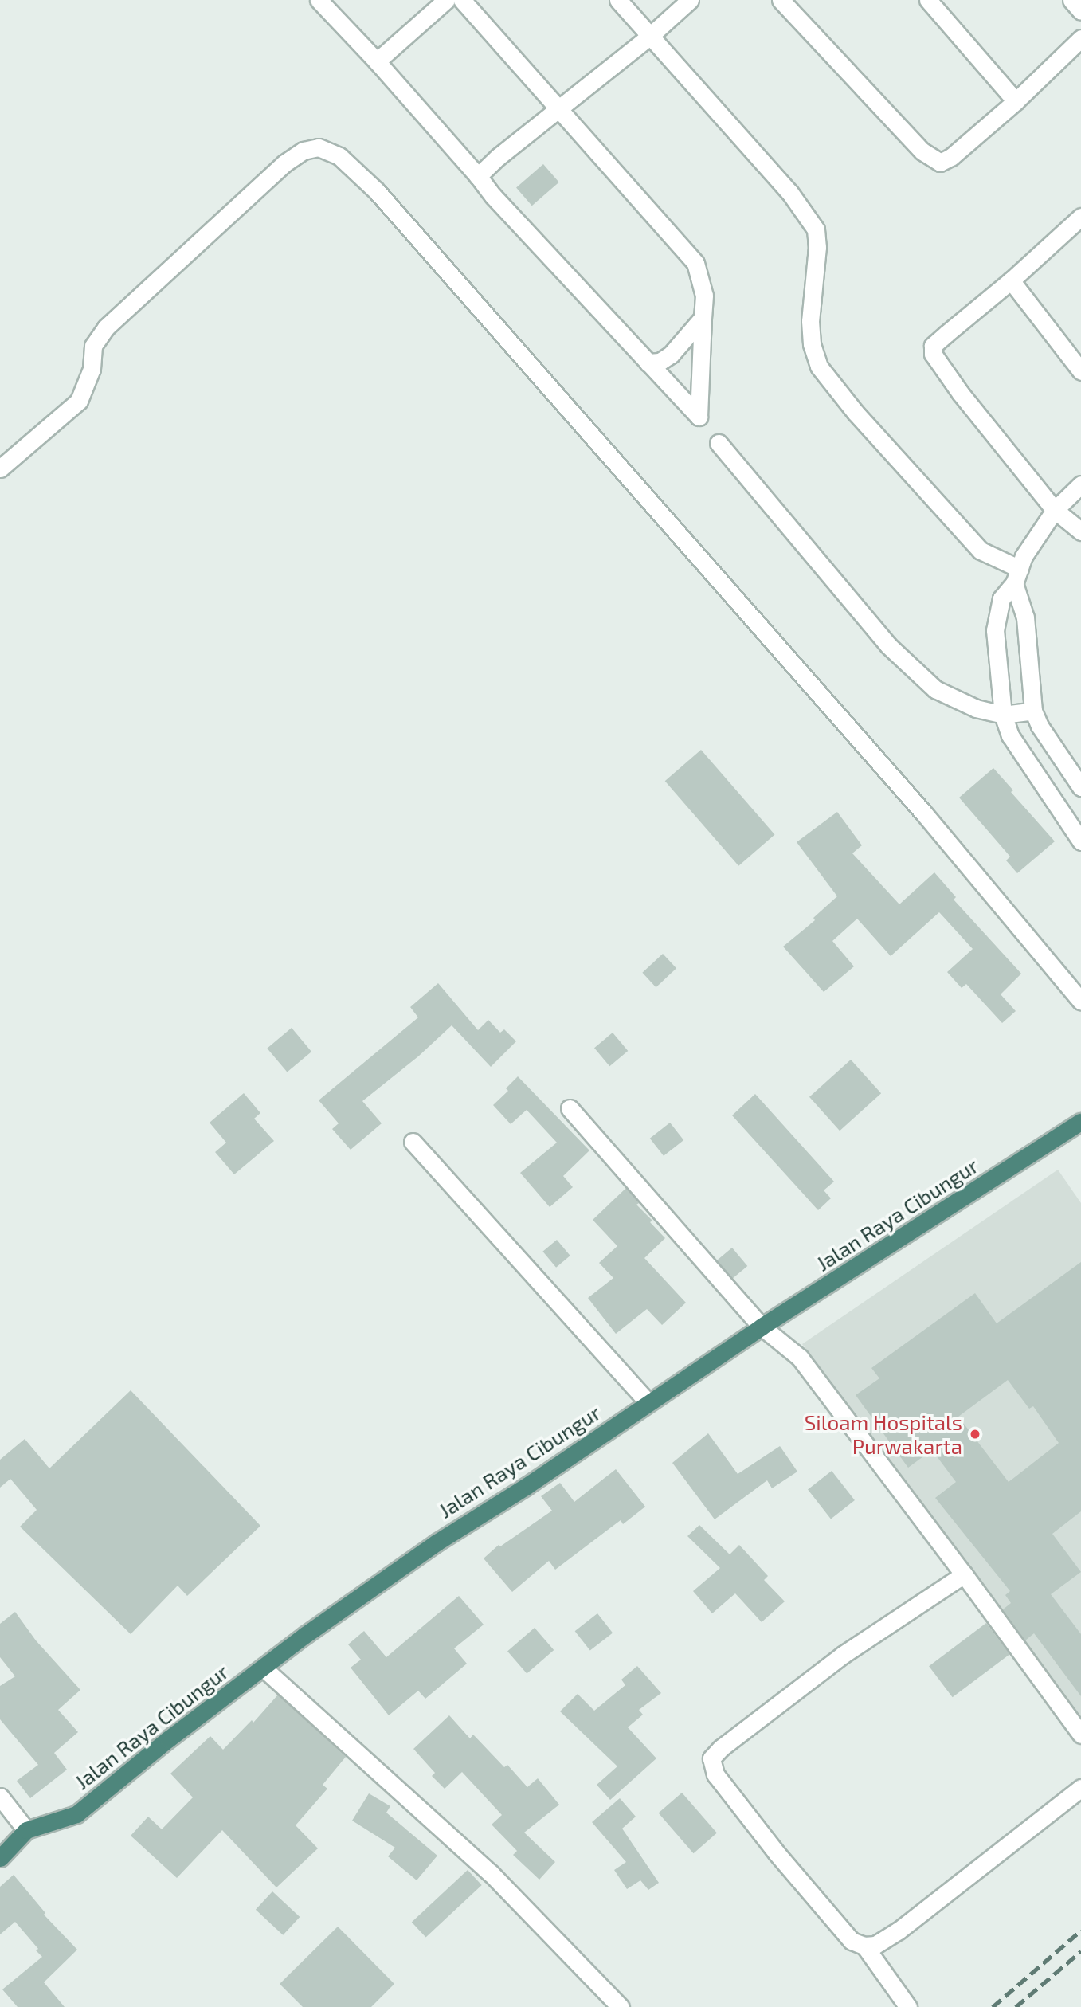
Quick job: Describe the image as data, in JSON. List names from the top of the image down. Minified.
{"streets":{"highway":["Jalan Raya Cibungur"]},"places":["Siloam Hospitals Purwakarta"]}
